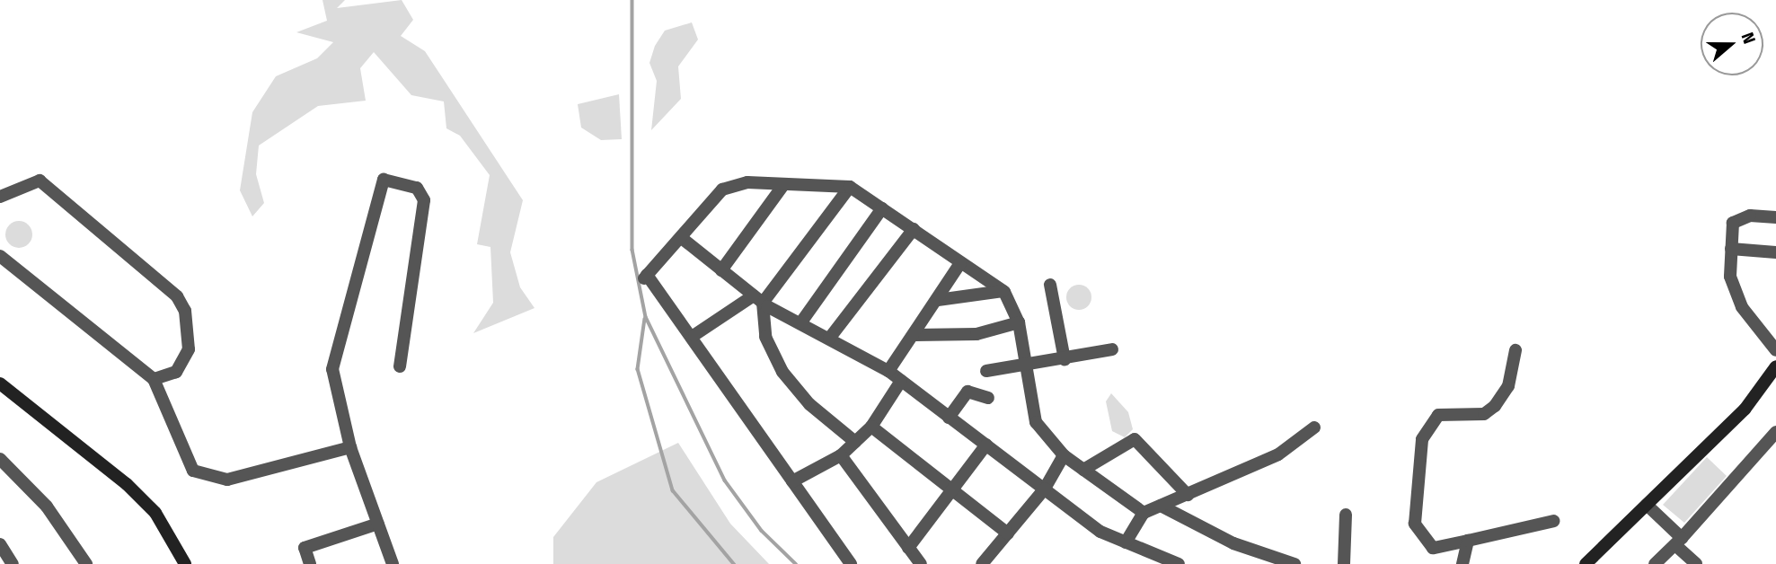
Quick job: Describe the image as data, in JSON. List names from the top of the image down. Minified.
{"north":"right"}
